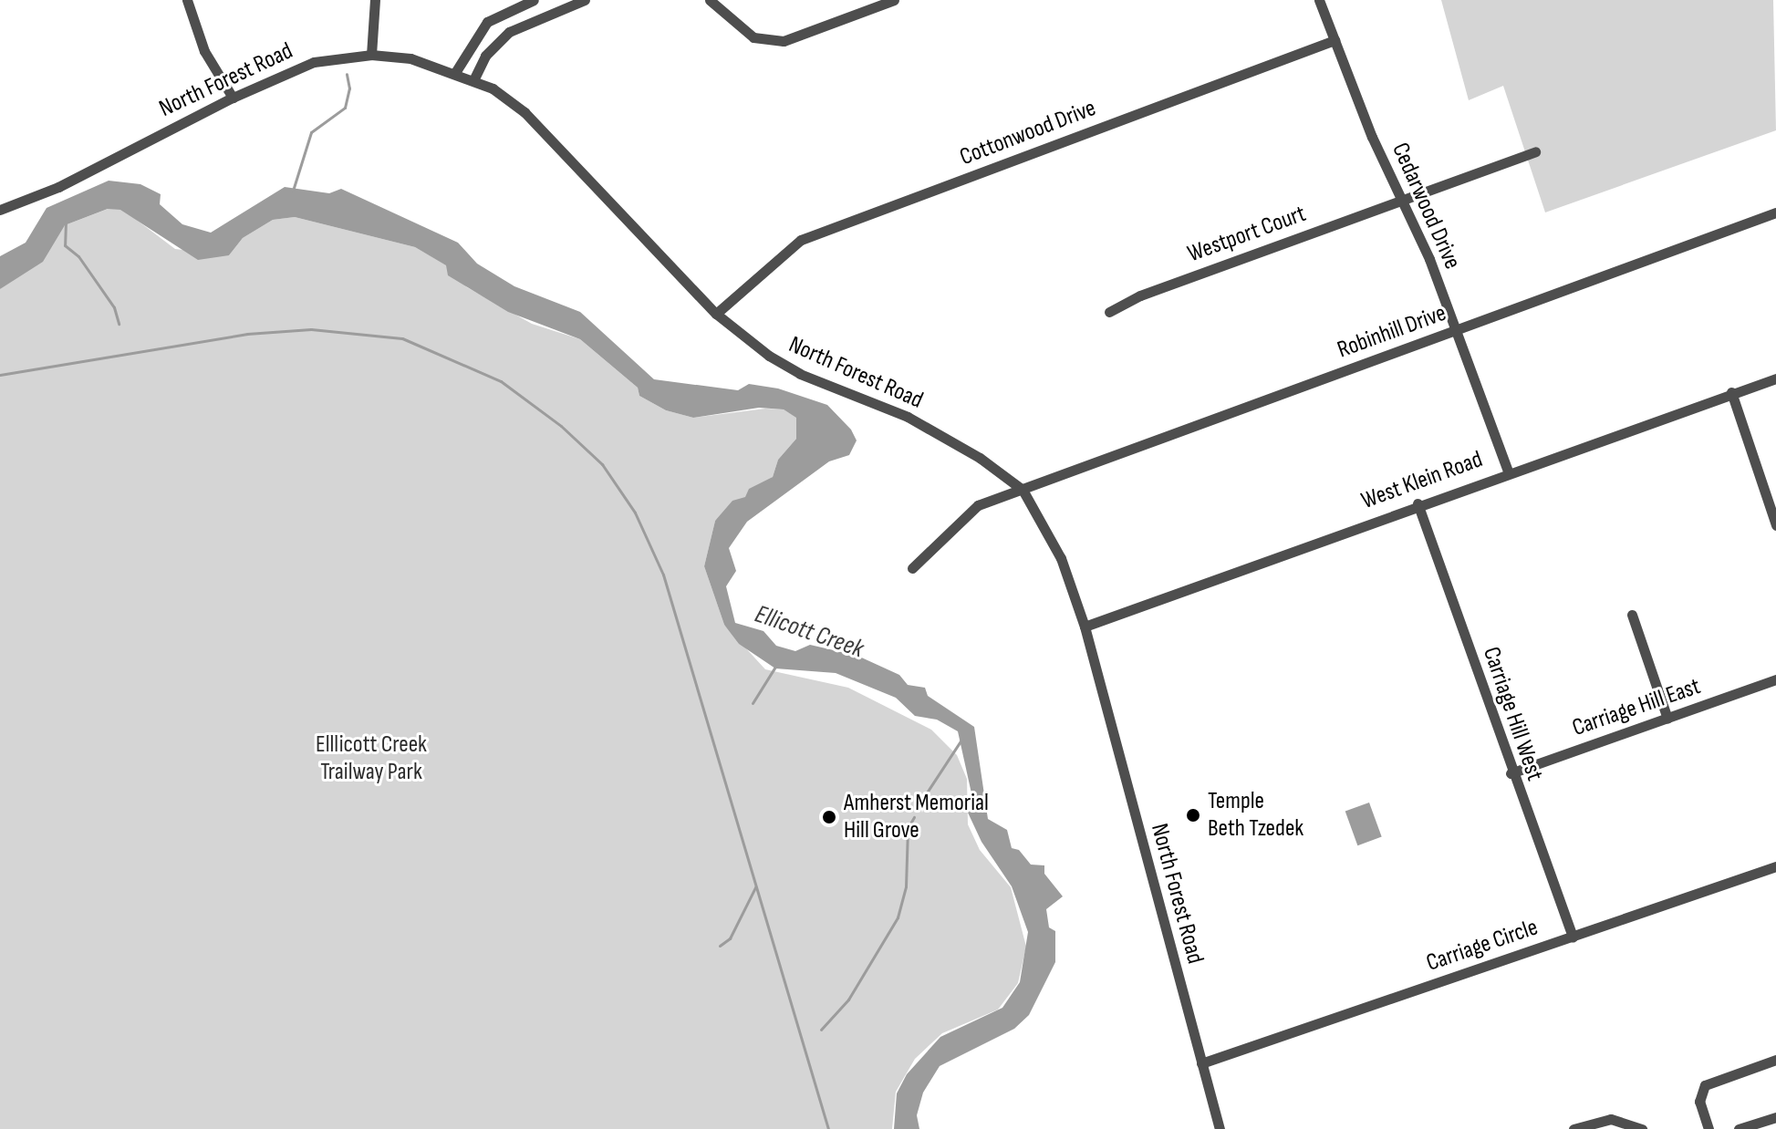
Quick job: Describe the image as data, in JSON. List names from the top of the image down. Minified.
{"streets":{"street":["North Forest Road","Cottonwood Drive","Cedarwood Drive","Westport Court","Robinhill Drive","West Klein Road","Carriage Hill East","Carriage Hill West","Carriage Circle"]},"crossings":[["North Forest Road","Cottonwood Drive"],["North Forest Road","Robinhill Drive"],["North Forest Road","West Klein Road"],["North Forest Road","Carriage Circle"],["Cottonwood Drive","Cedarwood Drive"],["Cedarwood Drive","Westport Court"],["Cedarwood Drive","Robinhill Drive"],["Cedarwood Drive","West Klein Road"],["West Klein Road","Carriage Hill West"],["Carriage Hill East","Carriage Hill West"],["Carriage Hill West","Carriage Circle"]],"water":["Ellicott Creek"],"parks":["Elllicott Creek Trailway Park"],"places":["Temple Beth Tzedek","Amherst Memorial Hill Grove"]}
